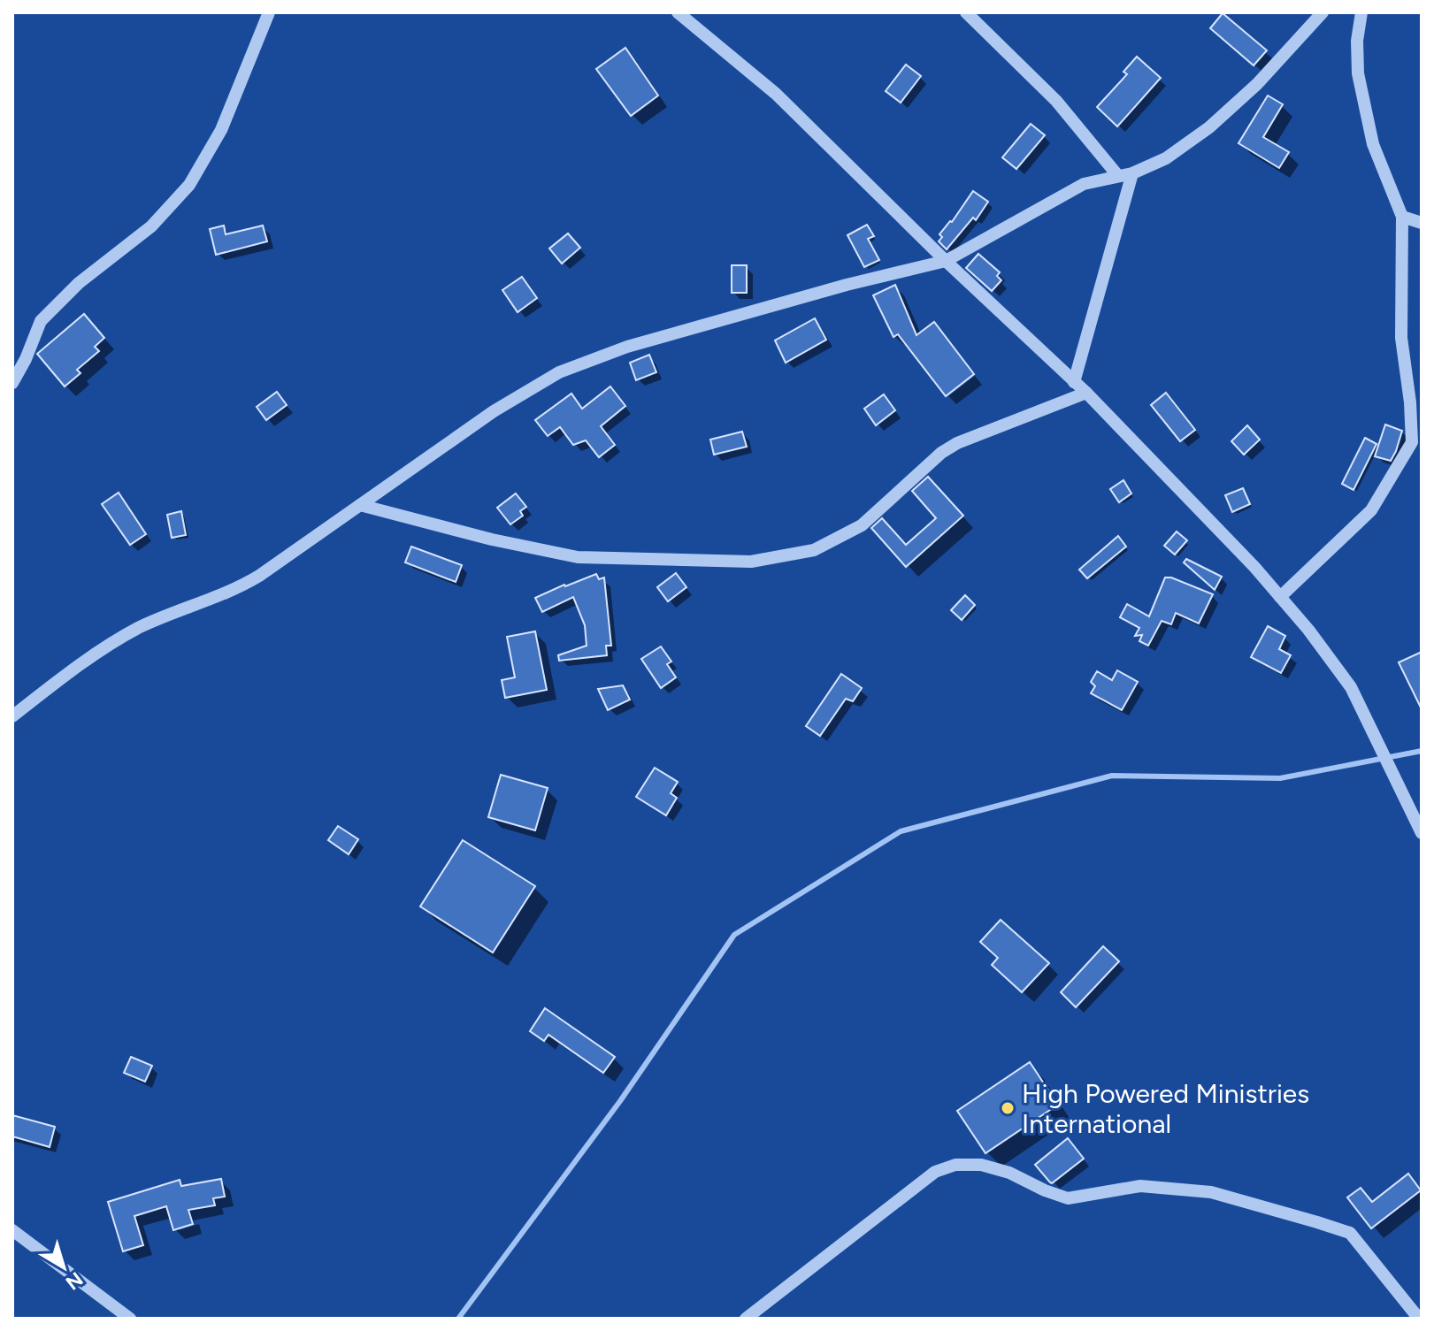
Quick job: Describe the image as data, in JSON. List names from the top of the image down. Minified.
{"places":["High Powered Ministries International"],"north":"bottom right"}
